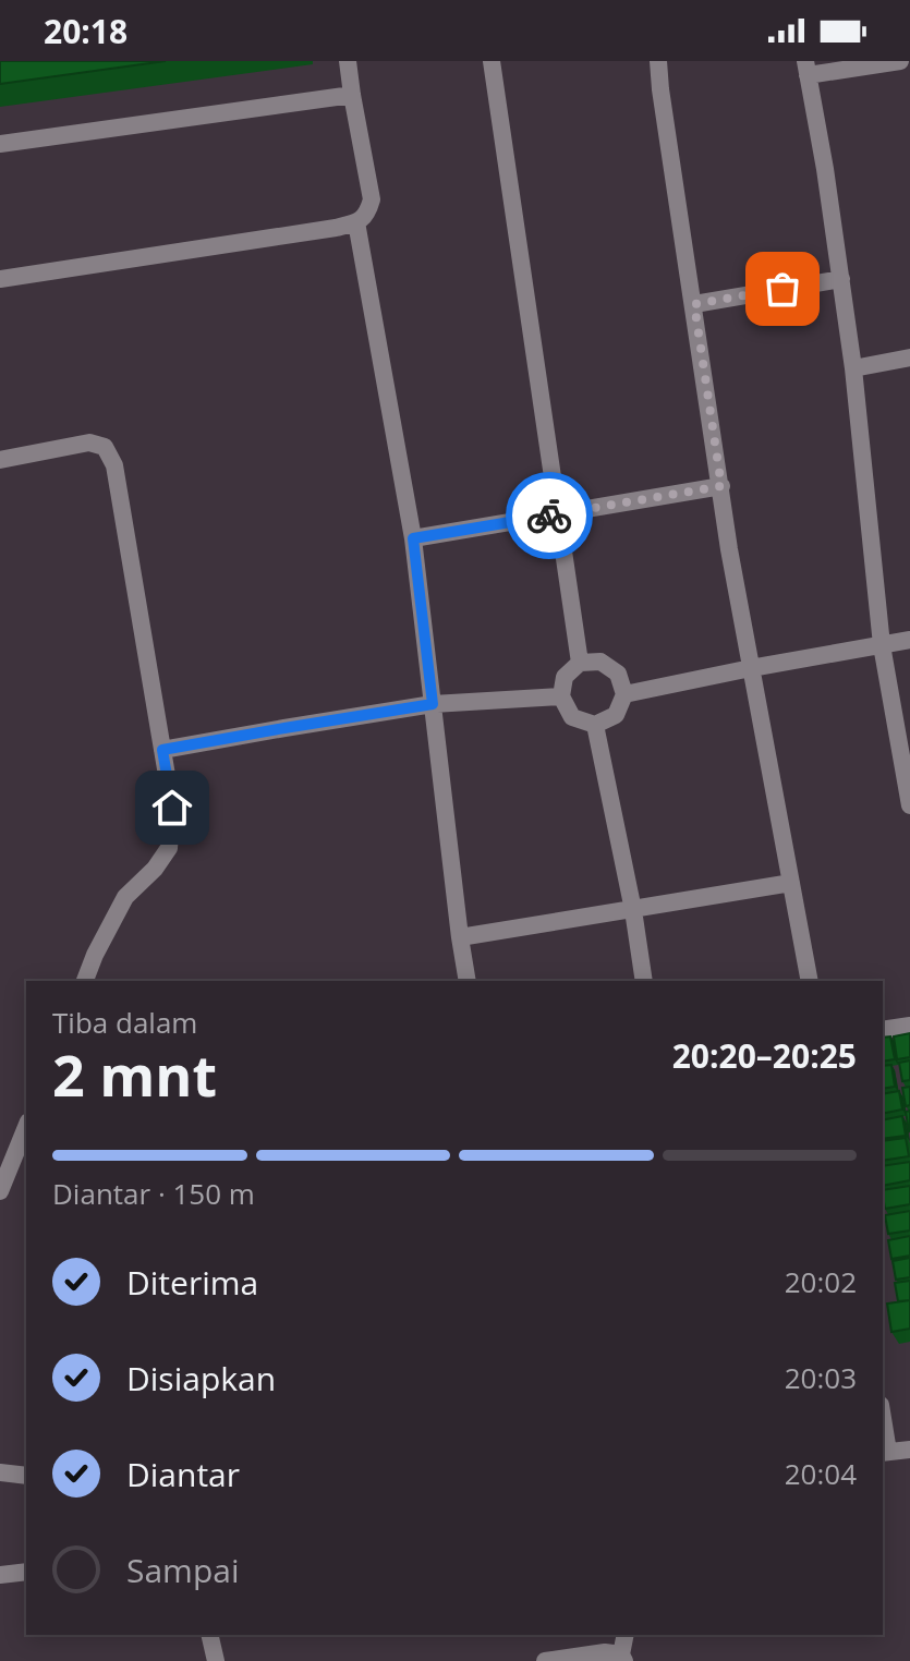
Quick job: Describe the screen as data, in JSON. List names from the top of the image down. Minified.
{"page":{"status":"20:18","heading":["2 mnt","Tiba dalam","20:20–20:25"],"bar":"Diantar · 150 m","list":[["Diterima","20:02"],["Disiapkan","20:03"],["Diantar","20:04"],"Sampai"]}}
